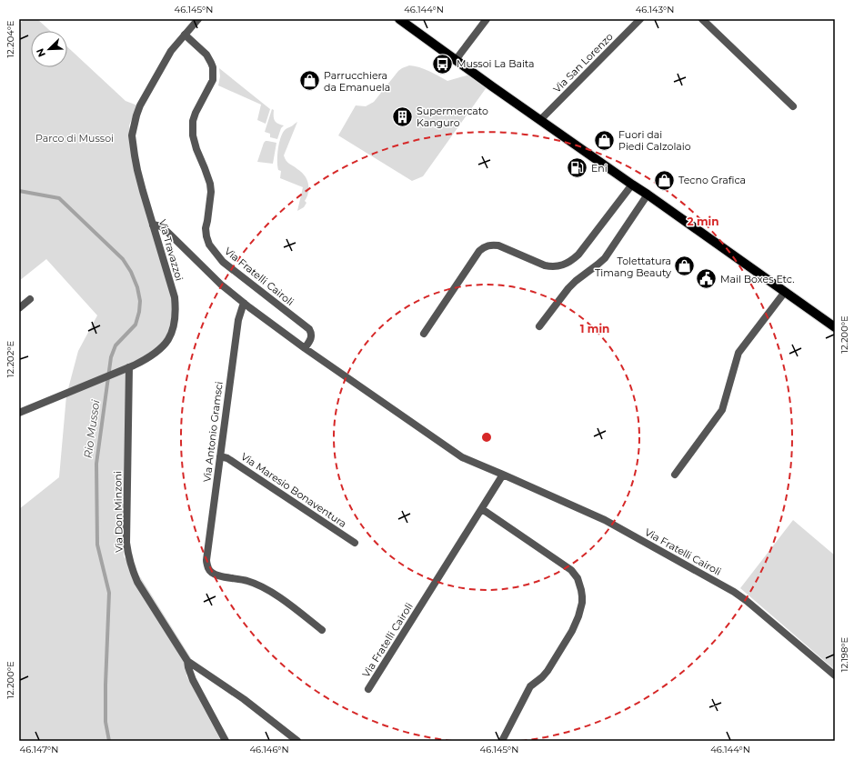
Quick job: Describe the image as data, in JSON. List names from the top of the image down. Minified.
{"streets":{"street":["Via San Lorenzo","Via Travazzoi","Via Fratelli Cairoli","Via Antonio Gramsci","Via Maresio Bonaventura","Via Don Minzoni"]},"crossings":[["Via Travazzoi","Via Fratelli Cairoli"],["Via Travazzoi","Via Don Minzoni"],["Via Fratelli Cairoli","Via Antonio Gramsci"],["Via Antonio Gramsci","Via Maresio Bonaventura"]],"water":["Rio Mussoi"],"parks":["Parco di Mussoi"],"places":{"bus stop":["Mussoi La Baita"],"shop":["Parrucchiera da Emanuela","Fuori dai Piedi Calzolaio","Tecno Grafica","Tolettatura Timang Beauty"],"building":["Supermercato Kanguro"],"fuel station":["Eni"],"public building":["Mail Boxes Etc."]},"north":"bottom left","coordinates":["46.145°N","46.144°N","46.143°N","12.204°E","12.200°E","12.202°E","12.198°E","46.147°N","46.146°N"],"rings":["2 min","1 min"]}
